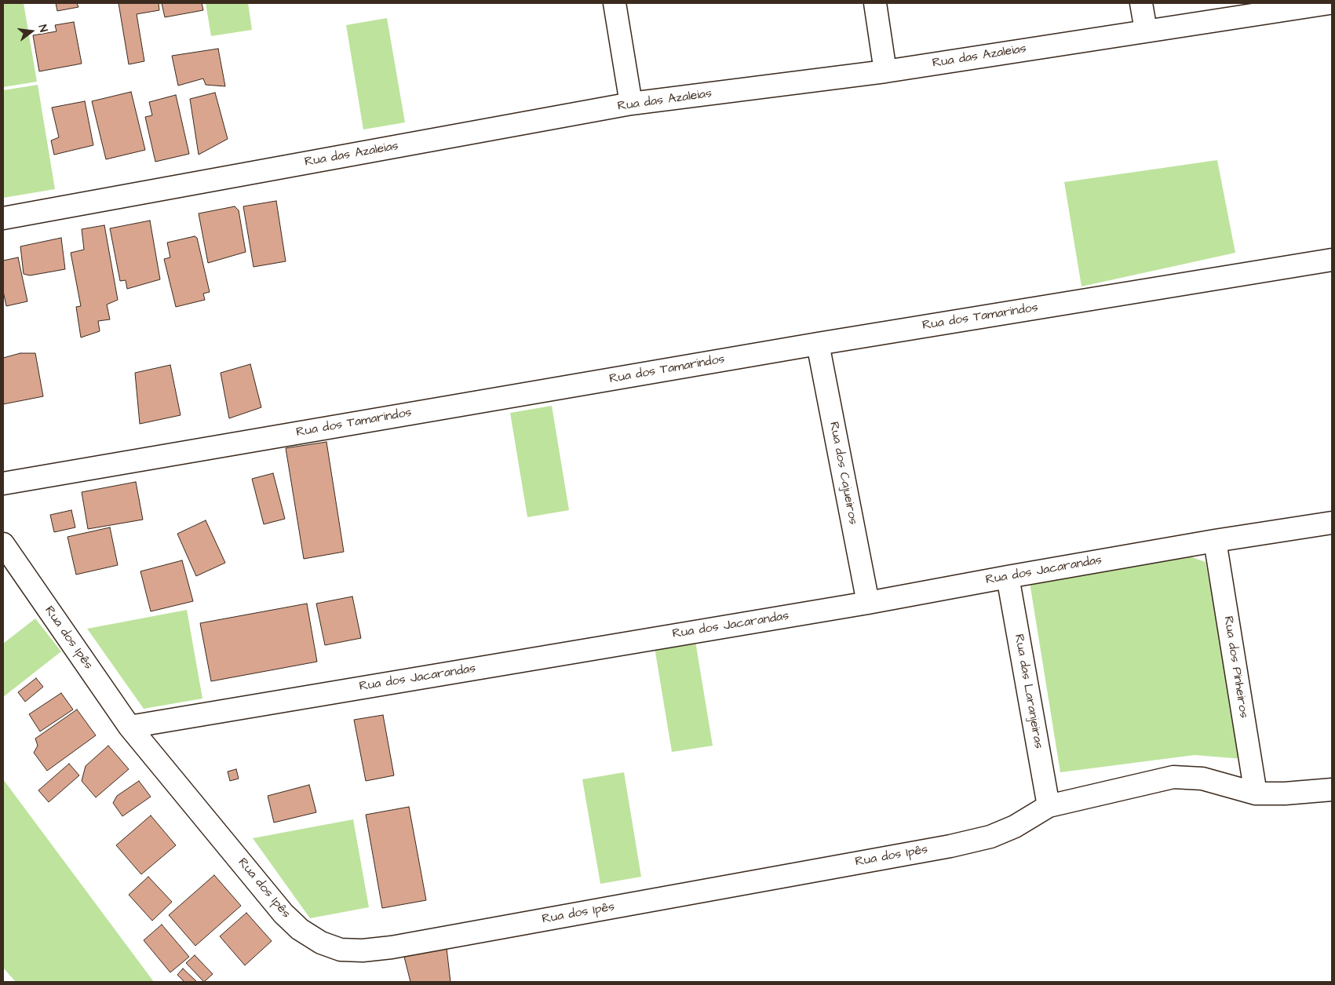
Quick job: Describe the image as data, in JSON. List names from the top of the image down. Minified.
{"streets":{"street":["Rua das Azaleias","Rua dos Tamarindos","Rua dos Cajueiros","Rua dos Jacarandas","Rua dos Ipês","Rua dos Pinheiros","Rua das Laranjeiras"]},"crossings":[["Rua dos Tamarindos","Rua dos Cajueiros"],["Rua dos Cajueiros","Rua dos Jacarandas"],["Rua dos Jacarandas","Rua dos Ipês"],["Rua dos Jacarandas","Rua dos Pinheiros"],["Rua dos Jacarandas","Rua das Laranjeiras"],["Rua dos Ipês","Rua dos Pinheiros"],["Rua dos Ipês","Rua das Laranjeiras"]],"north":"right"}
